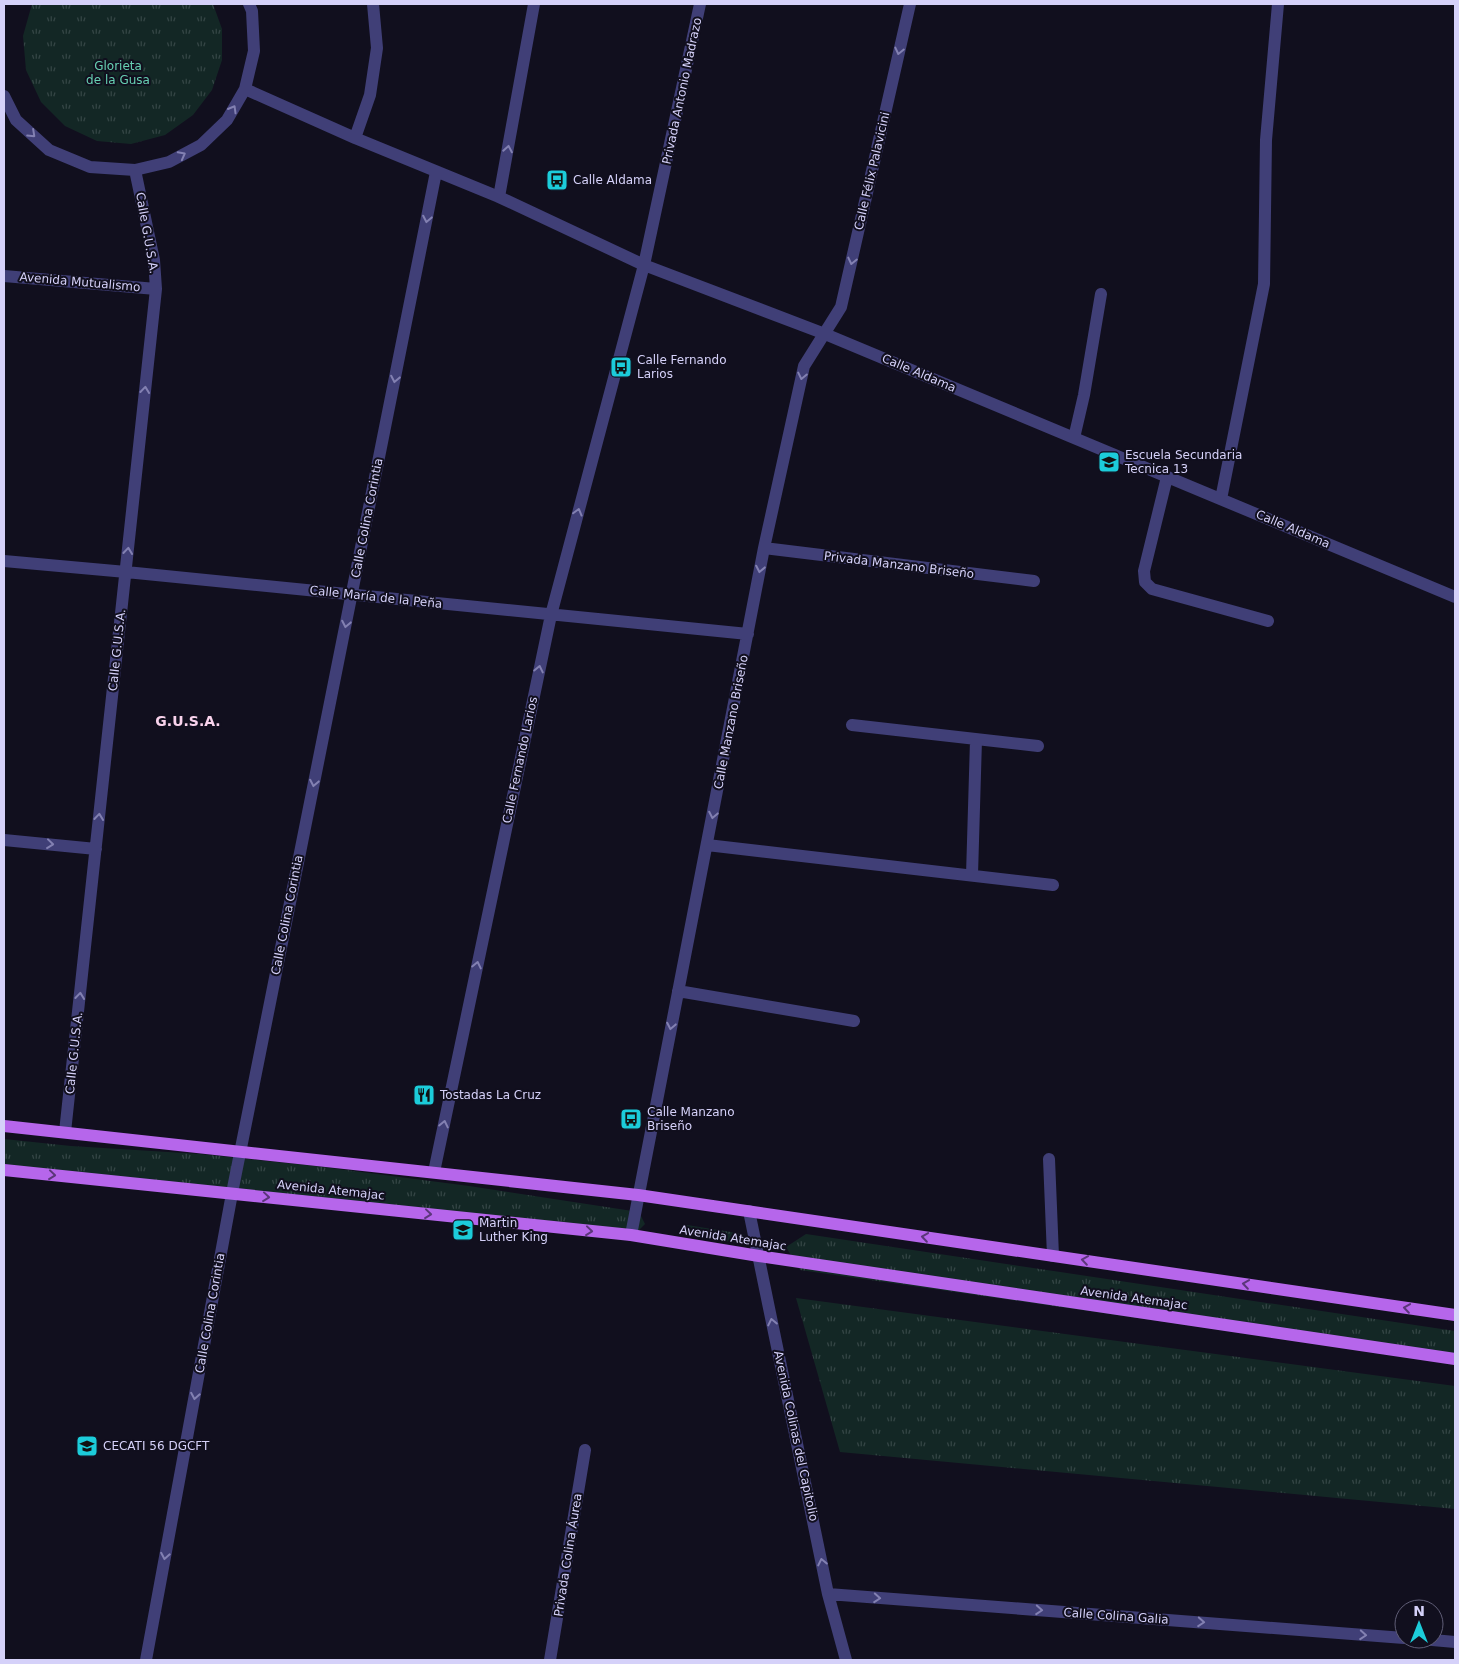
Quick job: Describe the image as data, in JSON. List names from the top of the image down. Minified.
{"streets":{"main road":["Avenida Atemajac"],"street":["Privada Antonio Madrazo","Calle Félix Palavicini","Calle G.U.S.A.","Avenida Mutualismo","Calle Aldama","Calle Colina Corintia","Privada Manzano Briseño","Calle María de la Peña","Calle Manzano Briseño","Calle Fernando Larios","Avenida Colinas del Capitolio","Privada Colina Áurea","Calle Colina Galia"]},"crossings":[["Privada Antonio Madrazo","Calle Aldama"],["Privada Antonio Madrazo","Calle Fernando Larios"],["Calle Félix Palavicini","Calle Aldama"],["Calle Félix Palavicini","Calle Manzano Briseño"],["Calle G.U.S.A.","Avenida Mutualismo"],["Calle G.U.S.A.","Calle María de la Peña"],["Calle Aldama","Calle Colina Corintia"],["Calle Aldama","Calle Manzano Briseño"],["Calle Aldama","Calle Fernando Larios"],["Calle Colina Corintia","Calle María de la Peña"],["Calle Colina Corintia","Avenida Atemajac"],["Privada Manzano Briseño","Calle Manzano Briseño"],["Calle María de la Peña","Calle Manzano Briseño"],["Calle María de la Peña","Calle Fernando Larios"],["Calle Manzano Briseño","Avenida Atemajac"],["Avenida Atemajac","Avenida Colinas del Capitolio"],["Avenida Colinas del Capitolio","Calle Colina Galia"]],"one_way":["Calle Félix Palavicini","Calle G.U.S.A.","Calle Colina Corintia","Calle Manzano Briseño","Calle Fernando Larios","Avenida Colinas del Capitolio","Calle Colina Galia"],"districts":["G.U.S.A."],"parks":["Glorieta de la Gusa"],"places":{"bus stop":["Calle Aldama","Calle Fernando Larios","Calle Manzano Briseño"],"school or university":["Escuela Secundaria Tecnica 13","Martin Luther King","CECATI 56 DGCFT"],"restaurant":["Tostadas La Cruz"]},"north":"top"}
